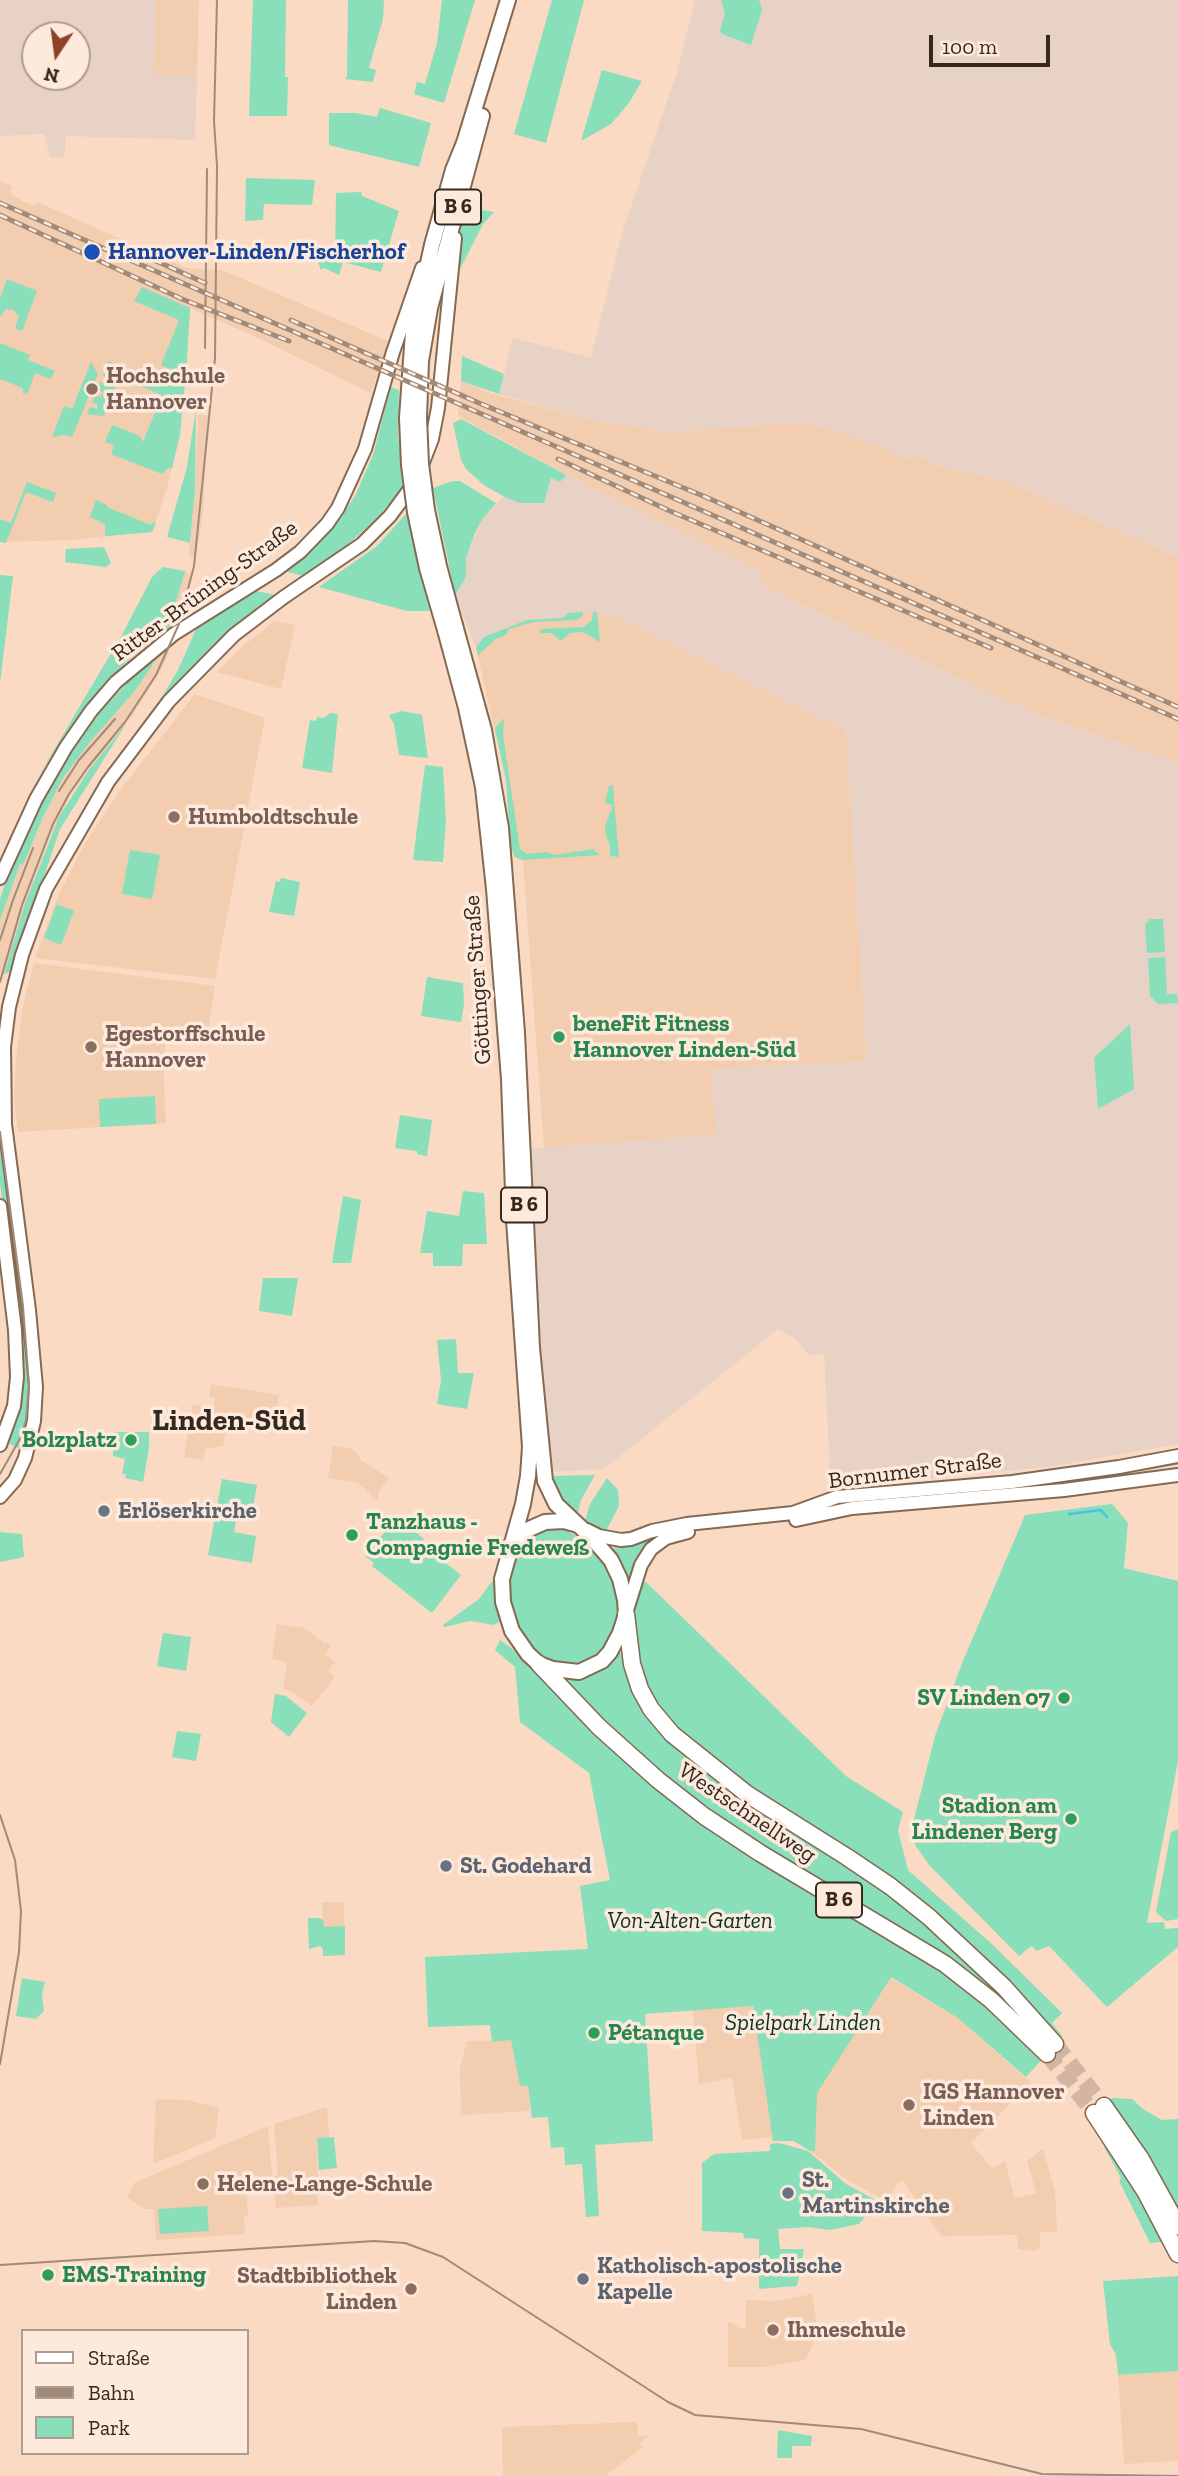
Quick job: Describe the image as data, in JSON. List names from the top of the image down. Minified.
{"streets":{"highway":["B 6","Westschnellweg"],"main road":["Ritter-Brüning-Straße","Göttinger Straße","Bornumer Straße"]},"crossings":[["B 6","Ritter-Brüning-Straße"],["B 6","Göttinger Straße"],["B 6","Bornumer Straße"],["B 6","Westschnellweg"],["Göttinger Straße","Bornumer Straße"],["Göttinger Straße","Westschnellweg"],["Bornumer Straße","Westschnellweg"]],"districts":["Linden-Süd"],"parks":["Von-Alten-Garten","Spielpark Linden"],"places":["Hannover-Linden/Fischerhof","Hochschule Hannover","Humboldtschule","beneFit Fitness Hannover Linden-Süd","Egestorffschule Hannover","Bolzplatz","Erlöserkirche","Tanzhaus - Compagnie Fredeweß","SV Linden 07","Stadion am Lindener Berg","St. Godehard","Pétanque","IGS Hannover Linden","Helene-Lange-Schule","St. Martinskirche","EMS-Training","Katholisch-apostolische Kapelle","Stadtbibliothek Linden","Ihmeschule"],"legend":["Straße","Bahn","Park"],"scale_bar":"100 m","north":"bottom"}
